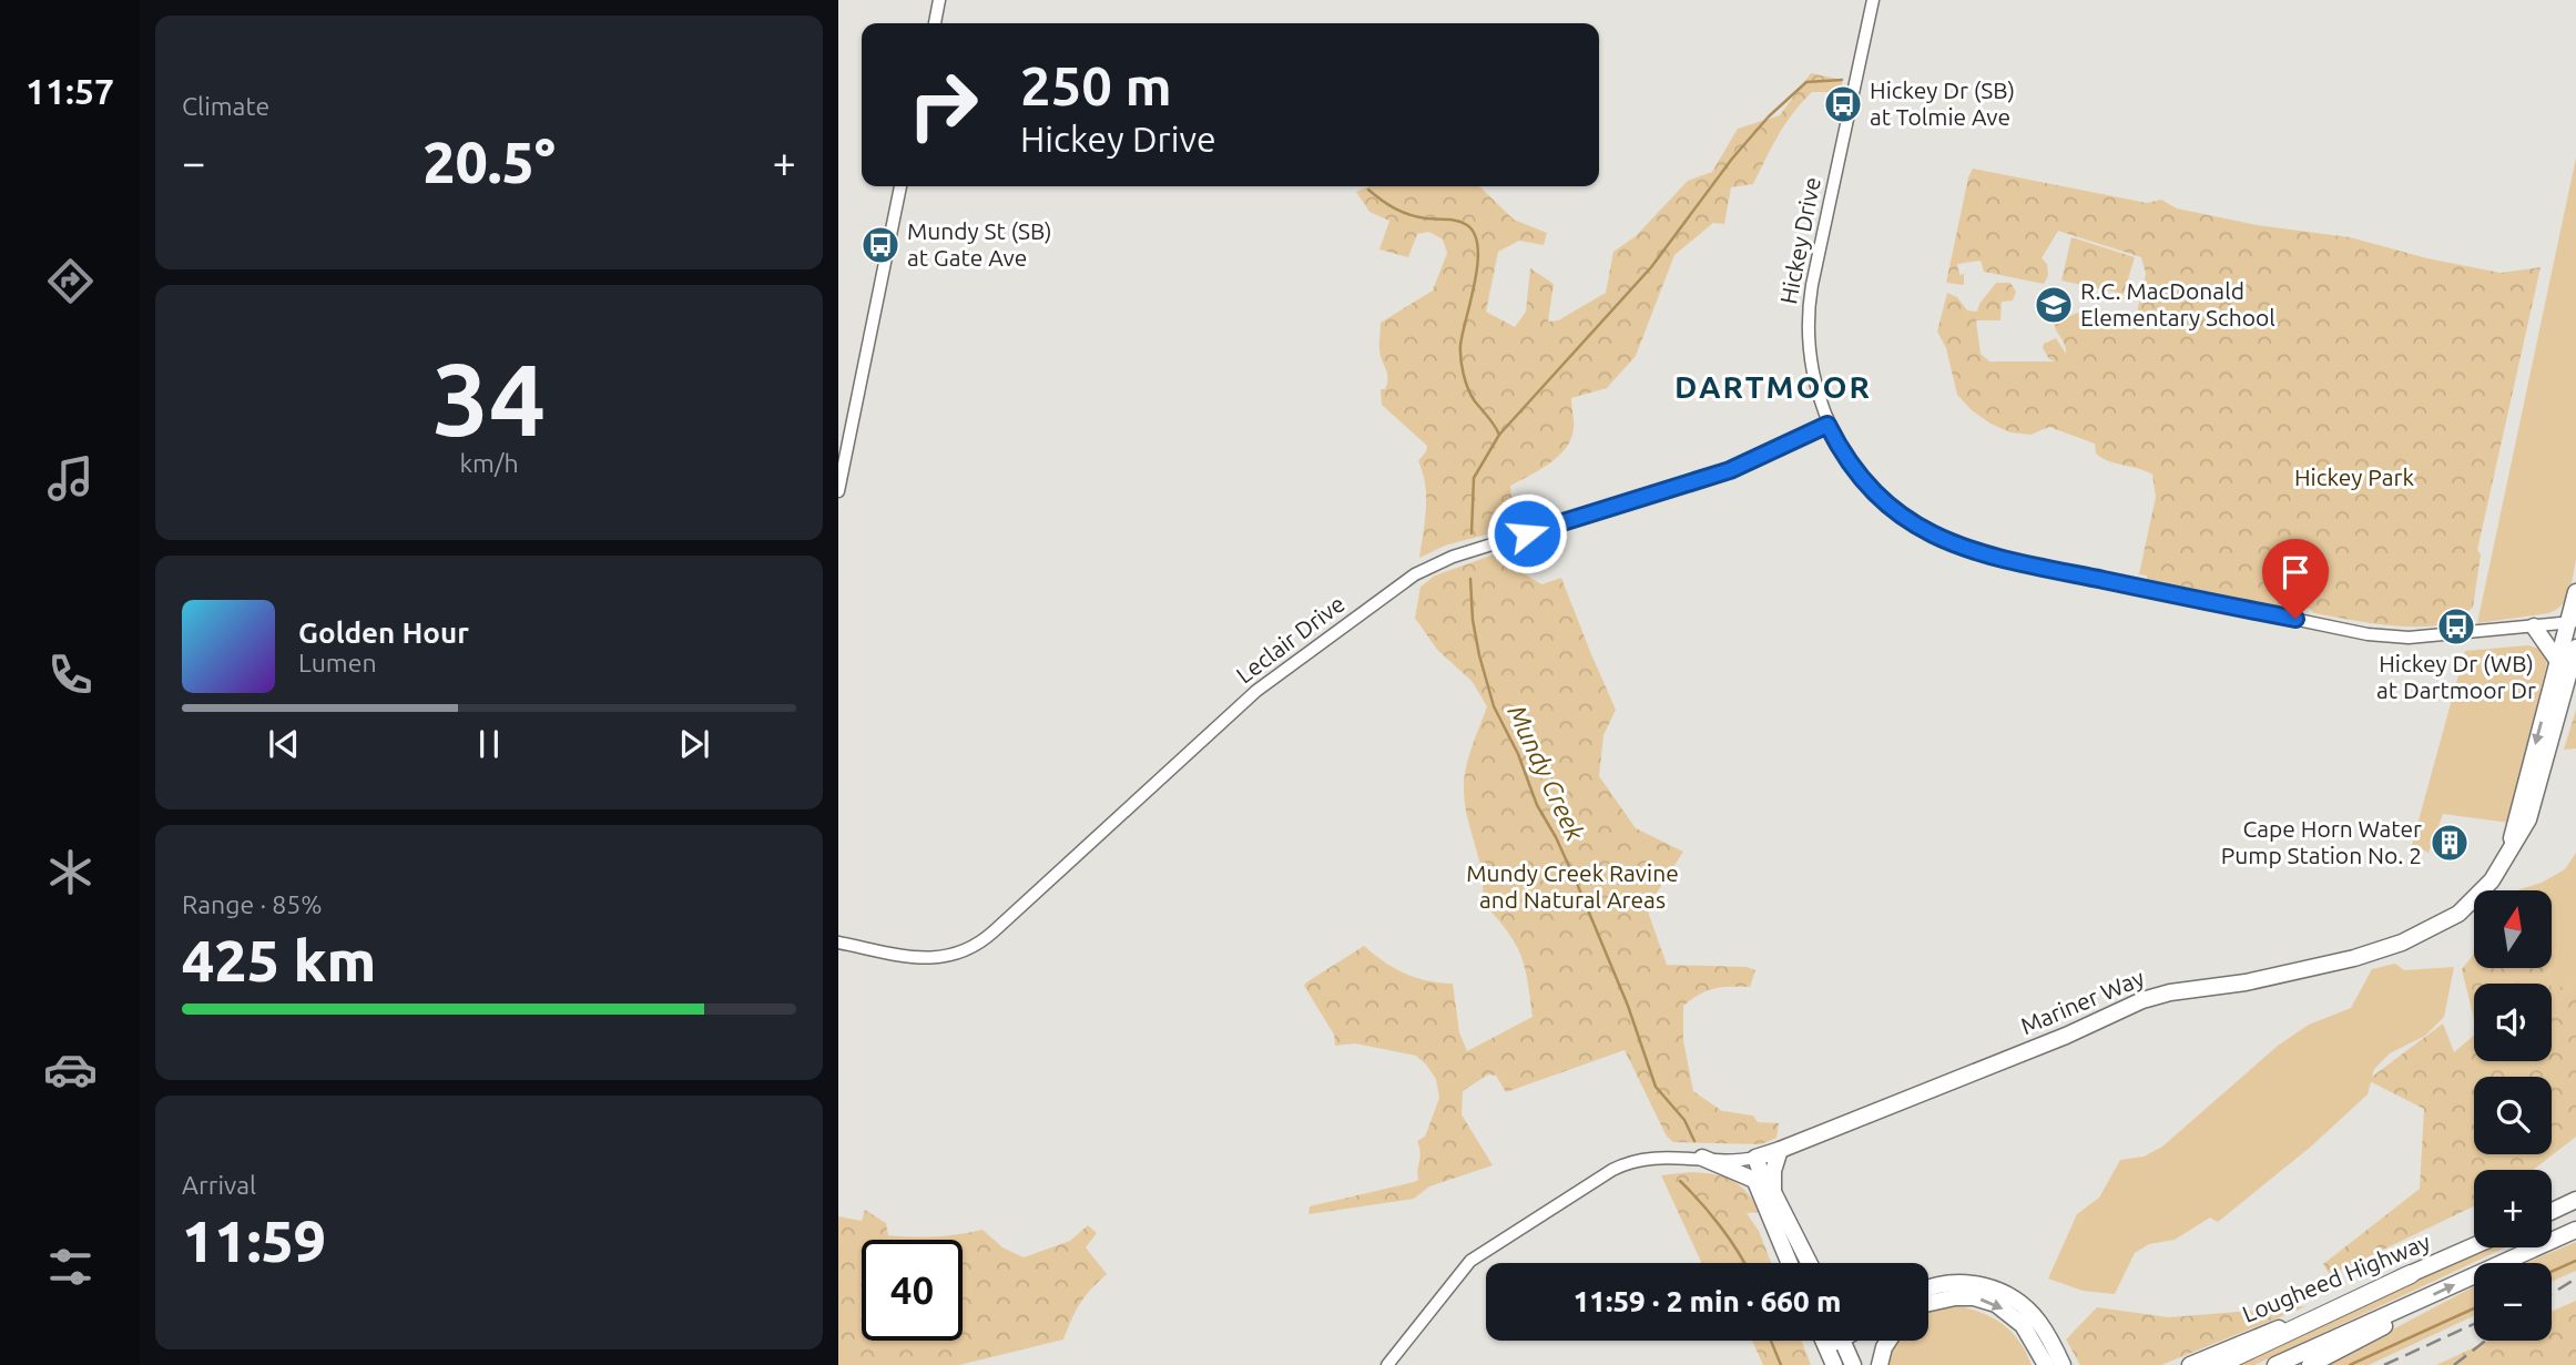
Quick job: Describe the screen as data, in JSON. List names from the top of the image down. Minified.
{"streets":{"main road":["Mariner Way","Lougheed Highway"],"street":["Hickey Drive","Leclair Drive"]},"crossings":[["Hickey Drive","Leclair Drive"],["Hickey Drive","Mariner Way"]],"districts":["DARTMOOR"],"water":["Mundy Creek"],"parks":["Hickey Park","Mundy Creek Ravine and Natural Areas"],"places":{"bus stop":["Hickey Dr (SB) at Tolmie Ave","Mundy St (SB) at Gate Ave","Hickey Dr (WB) at Dartmoor Dr"],"school or university":["R.C. MacDonald Elementary School"],"building":["Cape Horn Water Pump Station No. 2"]},"north":"top","page":{"tabs":"11:57","tile":["Climate",["34","km/h"],["Range · 85%","425 km"],["Arrival","11:59"]],"turn":["250 m","Hickey Drive"],"heat":["−","20.5°","+"],"song":["Golden Hour","Lumen"],"map_buttons":["+","−"],"limit":"40","trip":"11:59 · 2 min · 660 m"}}
